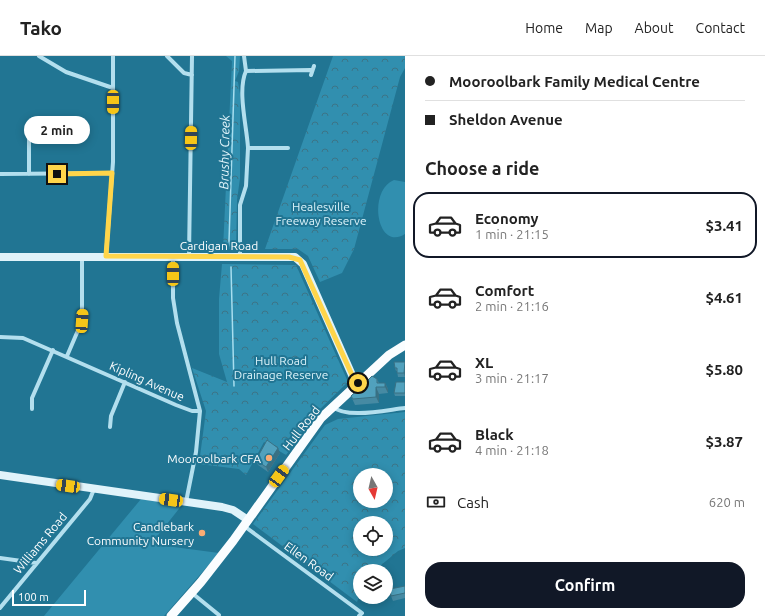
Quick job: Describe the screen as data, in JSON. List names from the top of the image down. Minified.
{"streets":{"main road":["Hull Road"],"street":["Cardigan Road","Kipling Avenue","Williams Road","Ellen Road"]},"crossings":[["Cardigan Road","Hull Road"],["Hull Road","Ellen Road"]],"water":["Brushy Creek"],"parks":["Healesville Freeway Reserve","Hull Road Drainage Reserve"],"places":["Mooroolbark CFA","Candlebark Community Nursery"],"scale_bar":"100 m","north":"bottom","page":{"header":"Tako","nav":["Home","Map","About","Contact"],"banner":["Mooroolbark Family Medical Centre","Sheldon Avenue"],"bubble":"2 min","heading":"Choose a ride","list":[{"name":"Economy","note":"1 min · 21:15","value":"$3.41"},{"name":"Comfort","note":"2 min · 21:16","value":"$4.61"},{"name":"XL","note":"3 min · 21:17","value":"$5.80"},{"name":"Black","note":"4 min · 21:18","value":"$3.87"}],"pay":["Cash","620 m"],"buttons":"Confirm","scale":"100 m"}}
